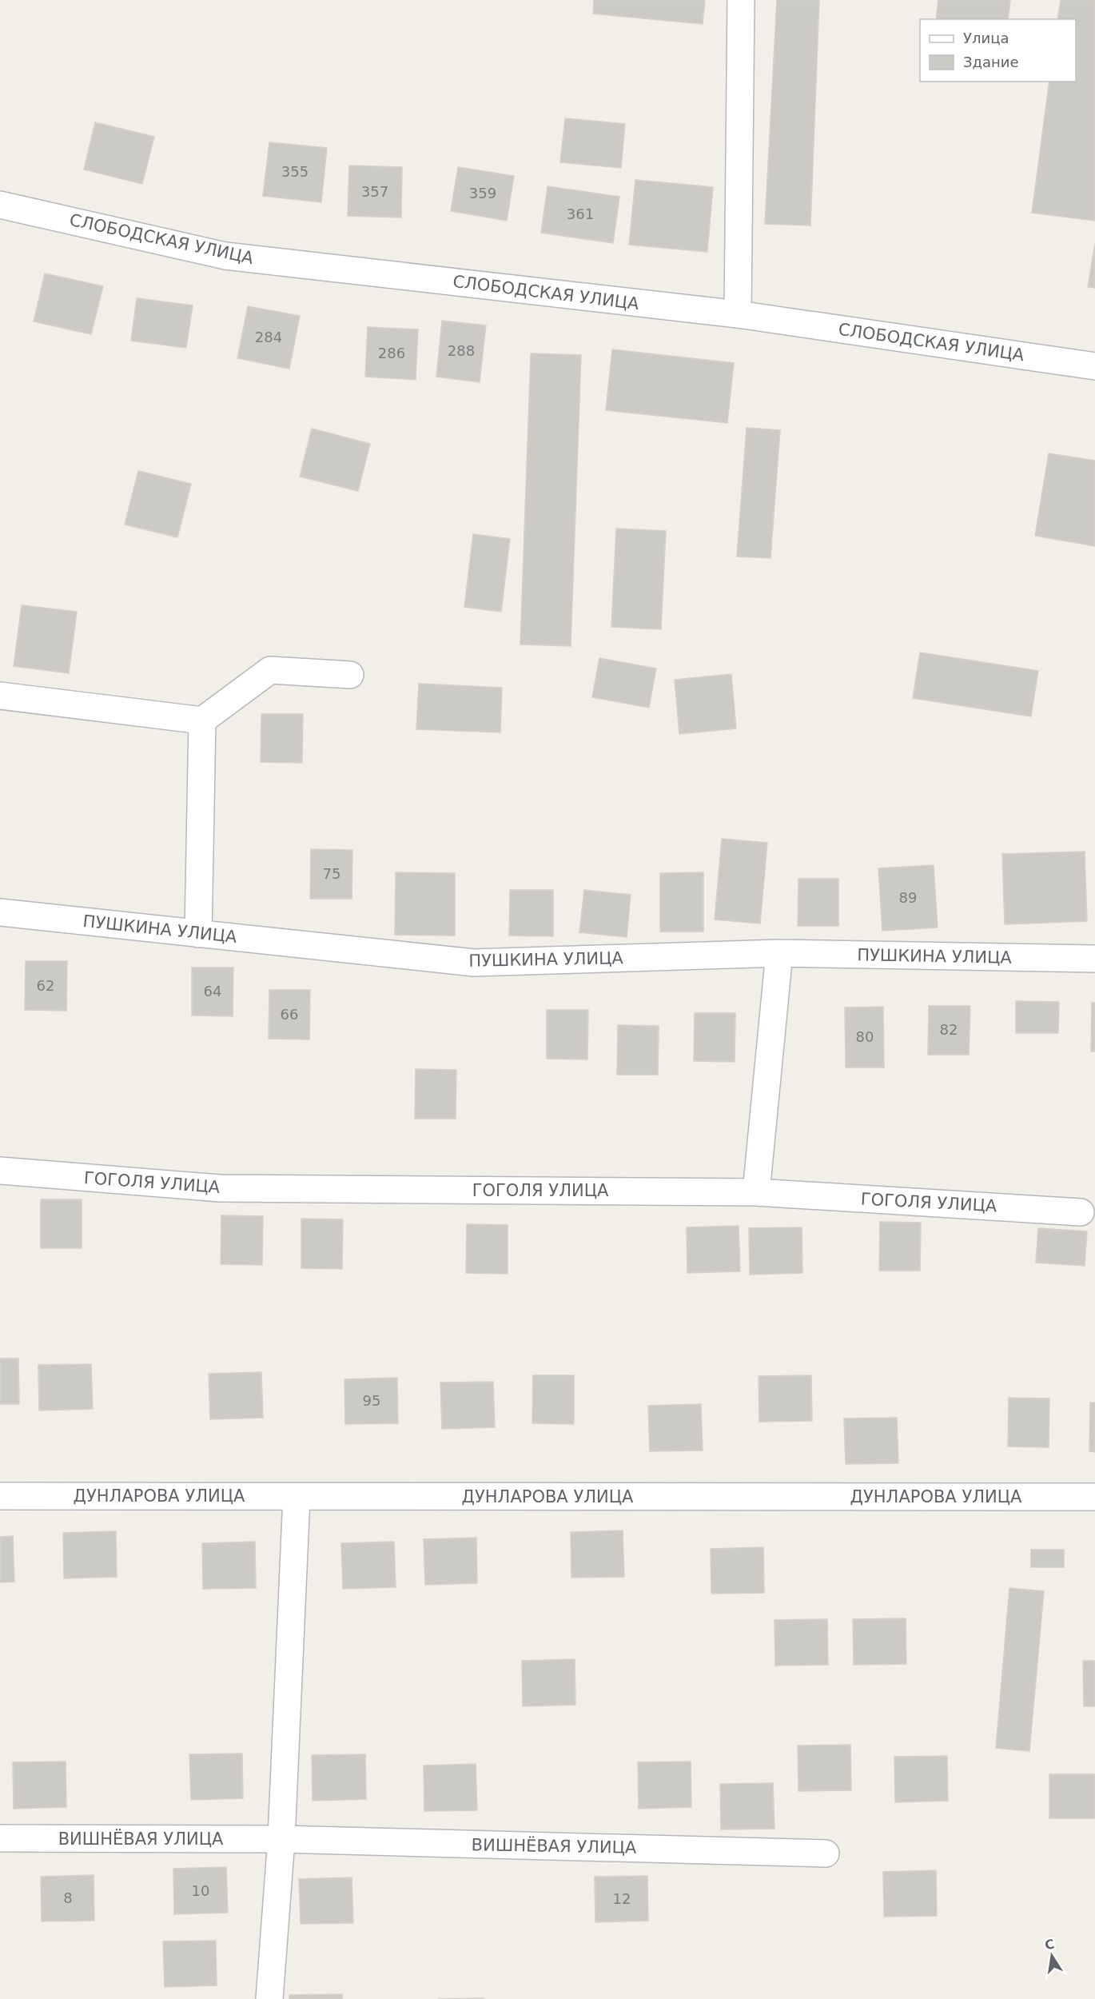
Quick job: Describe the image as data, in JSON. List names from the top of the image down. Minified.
{"streets":{"street":["СЛОБОДСКАЯ УЛИЦА","ПУШКИНА УЛИЦА","ГОГОЛЯ УЛИЦА","ДУНЛАРОВА УЛИЦА","ВИШНЁВАЯ УЛИЦА"]},"house_numbers":["355","357","359","361","284","288","286","75","89","62","64","66","82","80","95","10","8","12"],"legend":["Улица","Здание"],"north":"top"}
